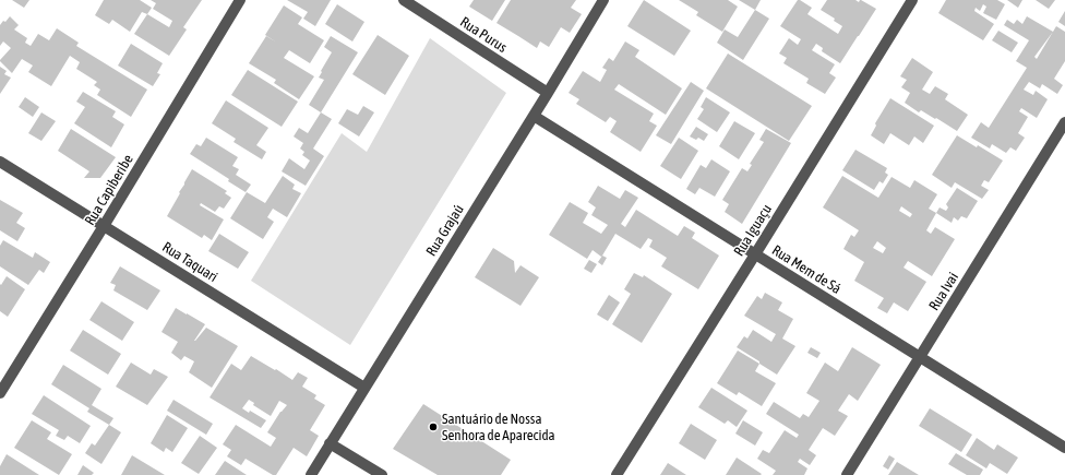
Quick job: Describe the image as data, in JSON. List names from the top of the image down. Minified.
{"streets":{"street":["Rua Purus","Rua Capiberibe","Rua Grajaú","Rua Iguaçu","Rua Taquari","Rua Mem de Sá","Rua Ivai"]},"crossings":[["Rua Purus","Rua Grajaú"],["Rua Capiberibe","Rua Taquari"],["Rua Grajaú","Rua Taquari"],["Rua Grajaú","Rua Mem de Sá"],["Rua Iguaçu","Rua Mem de Sá"],["Rua Mem de Sá","Rua Ivai"]],"places":["Santuário de Nossa Senhora de Aparecida"]}
